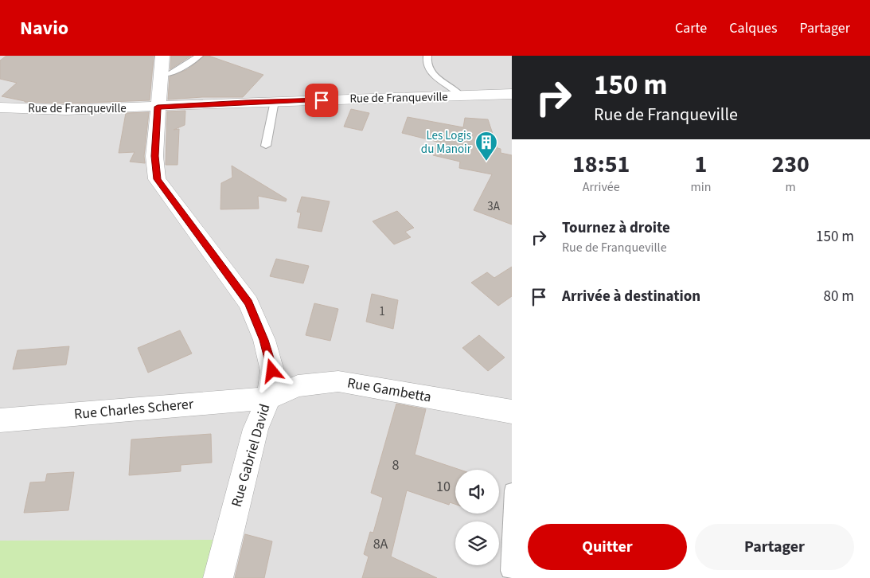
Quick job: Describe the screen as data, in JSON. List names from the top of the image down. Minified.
{"streets":{"street":["Rue de Franqueville","Rue Gambetta","Rue Charles Scherer","Rue Gabriel David"]},"crossings":[["Rue de Franqueville","Rue Gabriel David"],["Rue Gambetta","Rue Charles Scherer"],["Rue Gambetta","Rue Gabriel David"],["Rue Charles Scherer","Rue Gabriel David"]],"places":{"building":["Les Logis du Manoir"]},"house_numbers":["3A","1","8","10","8A"],"page":{"header":"Navio","nav":["Carte","Calques","Partager"],"turn":["150 m","Rue de Franqueville"],"eta":["18:51","Arrivée","1","min","230","m"],"list":[{"name":"Tournez à droite","note":"Rue de Franqueville","value":"150 m"},{"name":"Arrivée à destination","value":"80 m"}],"buttons":["Quitter","Partager"]}}
